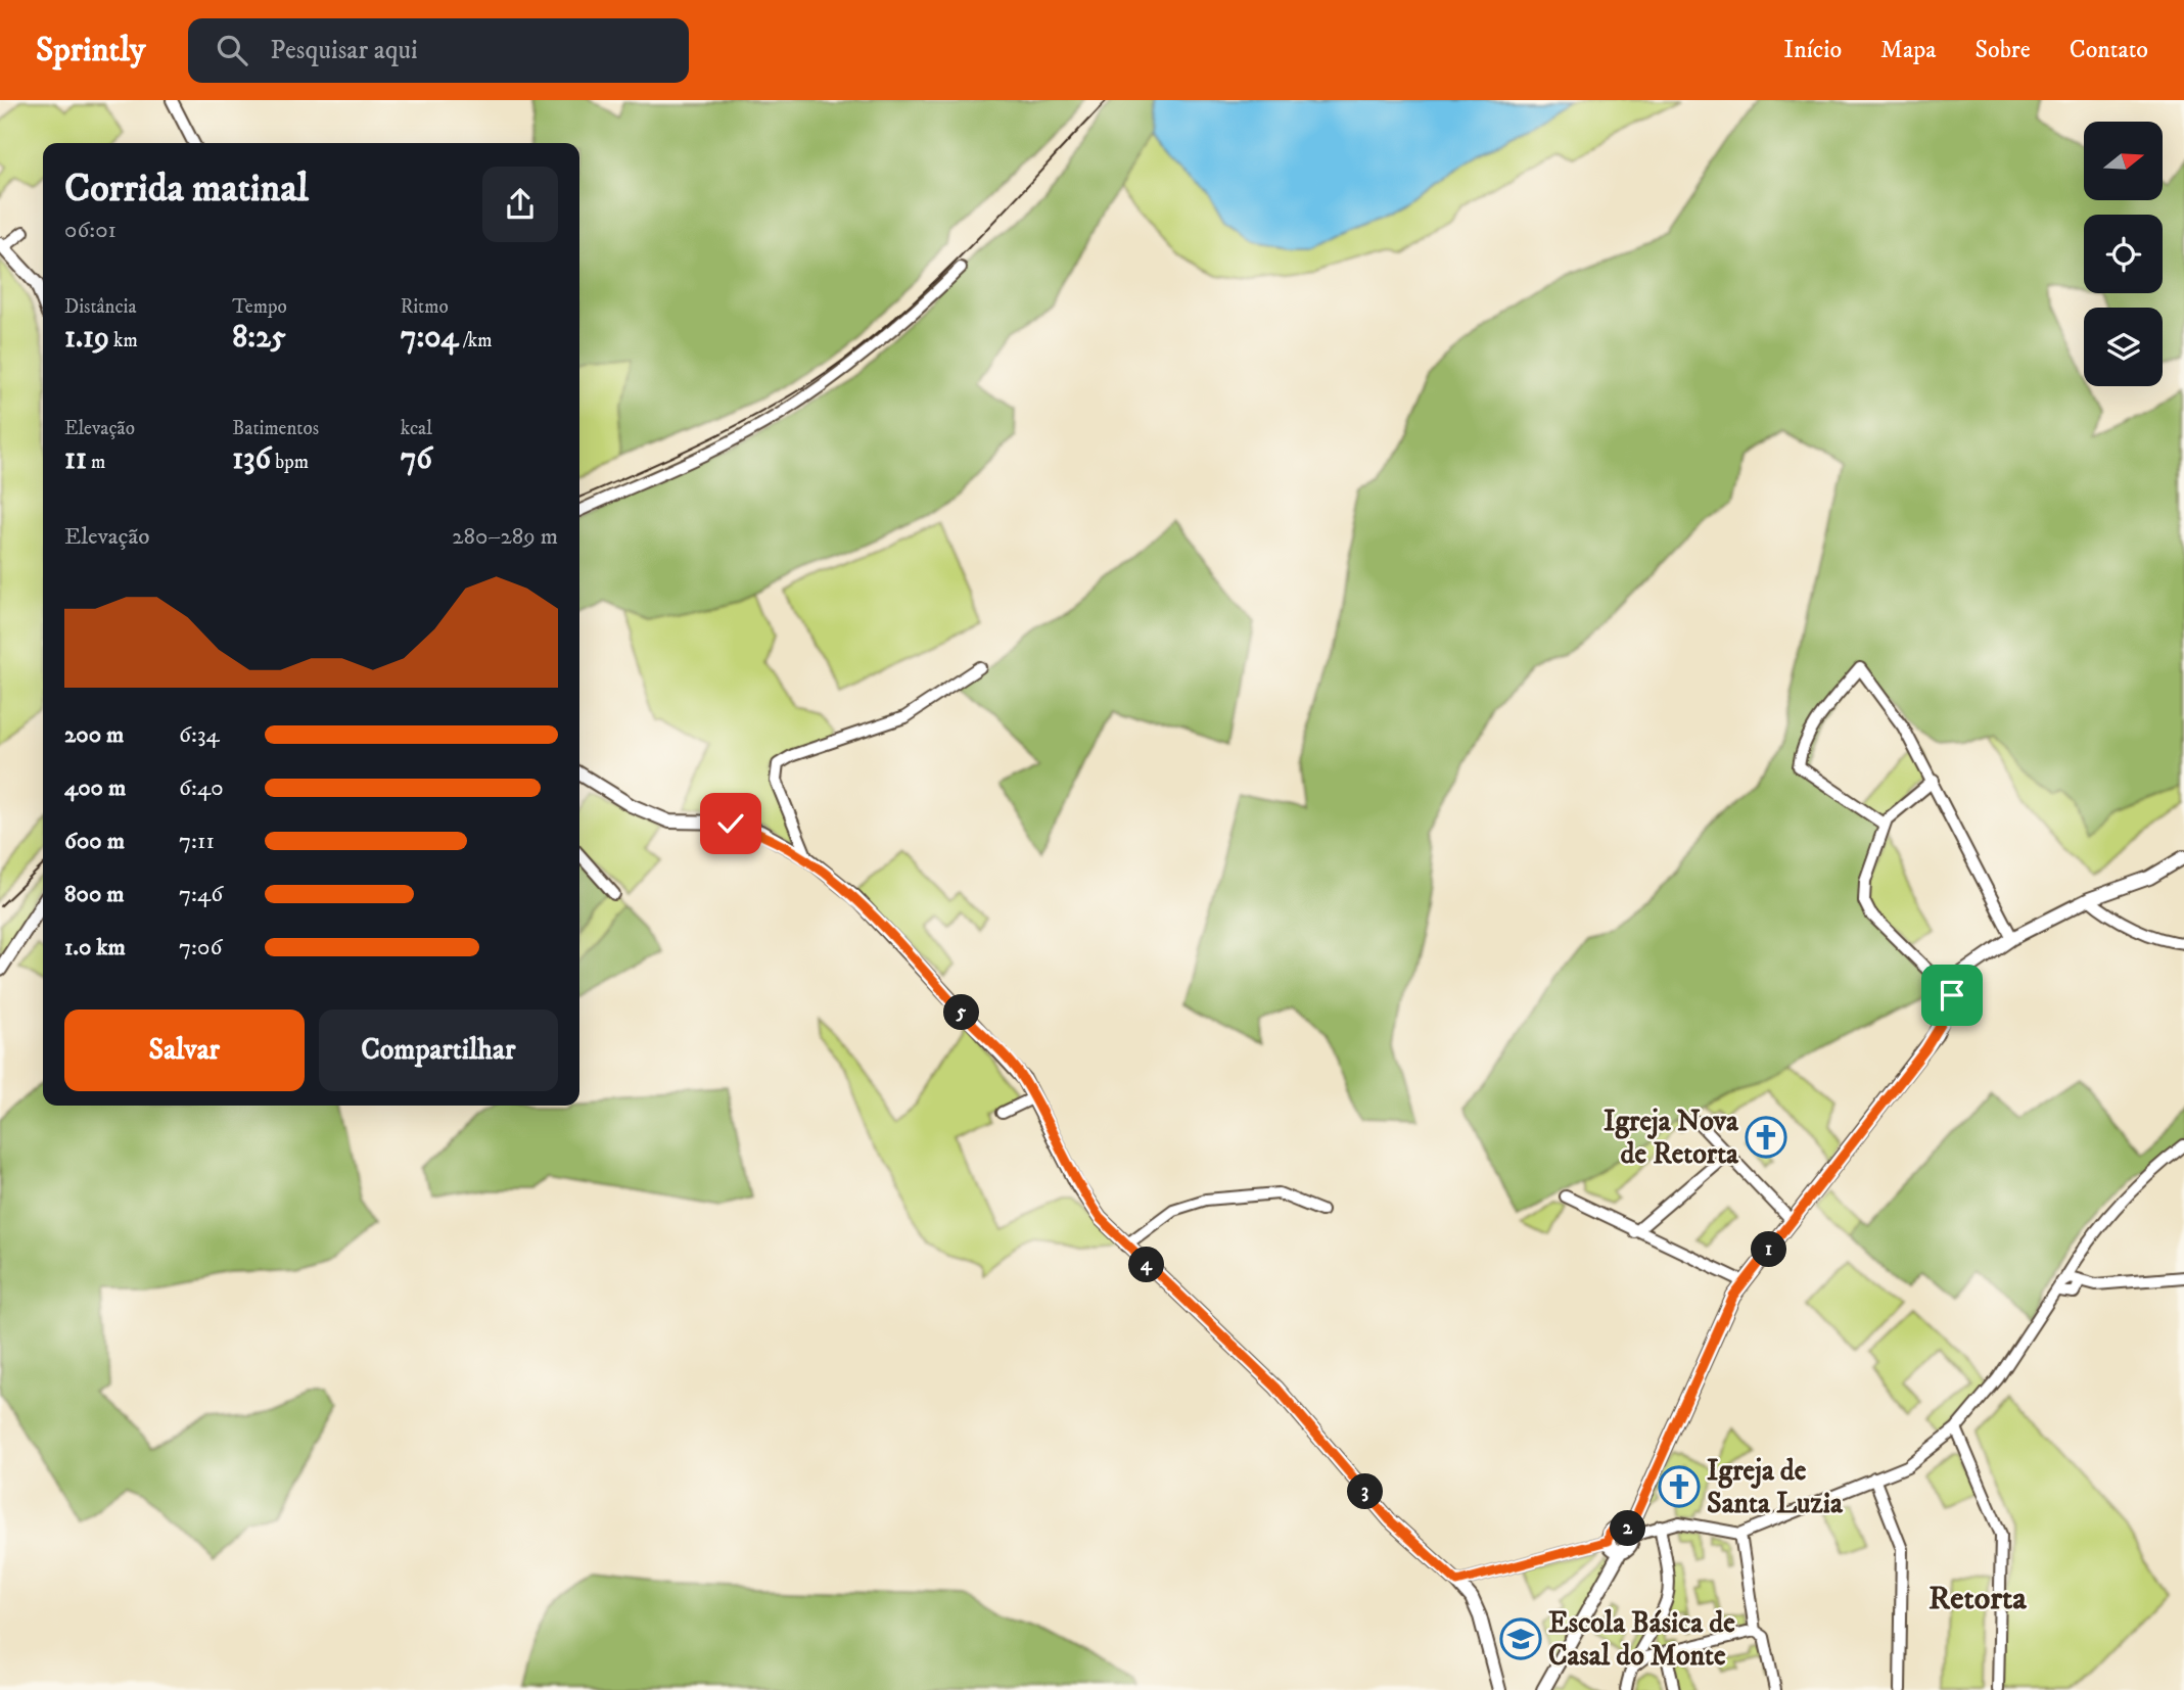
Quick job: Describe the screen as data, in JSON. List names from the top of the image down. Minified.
{"districts":["Retorta"],"places":{"church":["Igreja Nova de Retorta","Igreja de Santa Luzia"],"school or university":["Escola Básica de Casal do Monte"]},"north":"right","page":{"header":"Sprintly","search":"Pesquisar aqui","nav":["Início","Mapa","Sobre","Contato"],"heading":["Corrida matinal","06:01"],"stats":[["Distância","1.19 km"],["Tempo","8:25"],["Ritmo","7:04 /km"],["Elevação","11 m"],["Batimentos","136 bpm"],["kcal","76"]],"chart":["Elevação","280–289 m"],"list":[{"name":"200 m","note":"6:34"},{"name":"400 m","note":"6:40"},{"name":"600 m","note":"7:11"},{"name":"800 m","note":"7:46"},{"name":"1.0 km","note":"7:06"}],"pins":["5","1","4","3","2"],"buttons":["Salvar","Compartilhar"]}}
